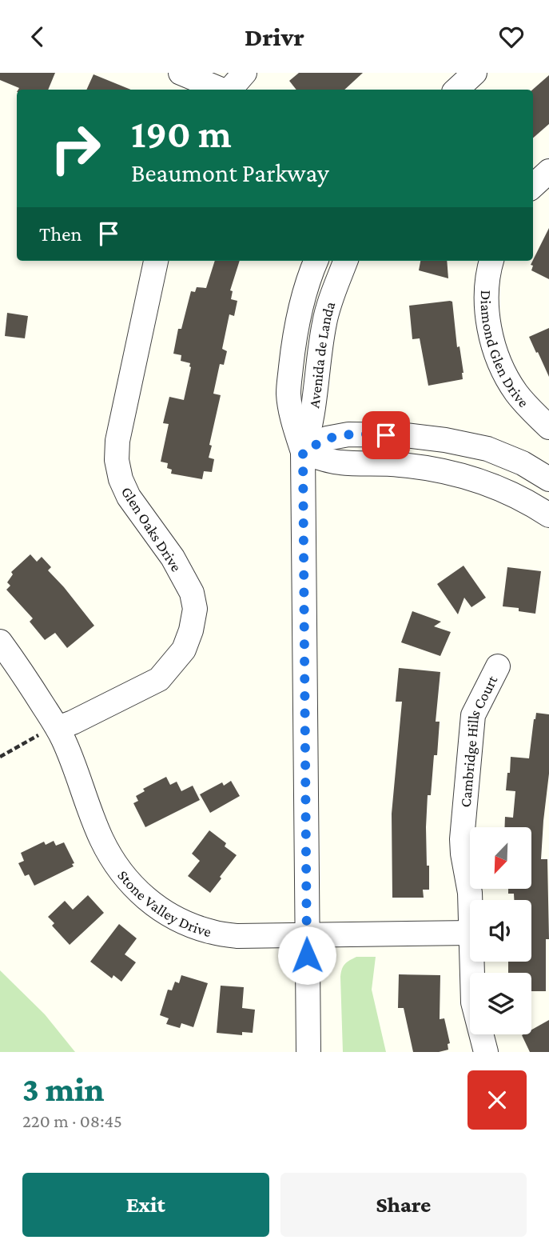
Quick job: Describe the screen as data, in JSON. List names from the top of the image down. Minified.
{"streets":{"street":["Diamond Glen Drive","Avenida de Landa","Glen Oaks Drive","Cambridge Hills Court","Stone Valley Drive"]},"crossings":[["Avenida de Landa","Stone Valley Drive"],["Glen Oaks Drive","Stone Valley Drive"]],"north":"bottom left","page":{"header":"Drivr","turn":["190 m","Beaumont Parkway"],"then":"Then","heading":["3 min","220 m · 08:45"],"buttons":["Exit","Share"]}}
